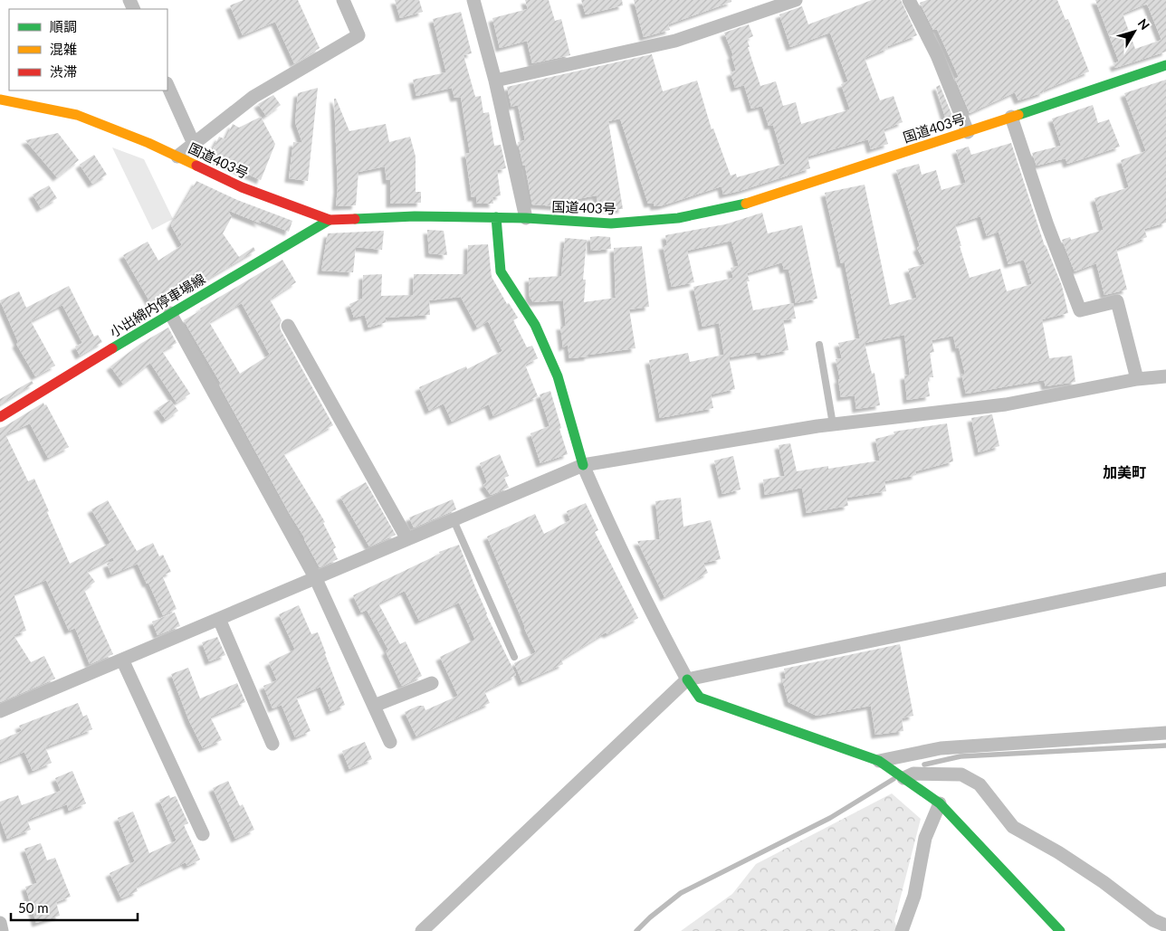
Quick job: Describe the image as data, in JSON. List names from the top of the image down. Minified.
{"streets":{"main road":["国道403号","小出綿内停車場線"]},"crossings":[["国道403号","小出綿内停車場線"]],"districts":["加美町"],"legend":["順調","混雑","渋滞"],"scale_bar":"50 m","north":"top right"}
